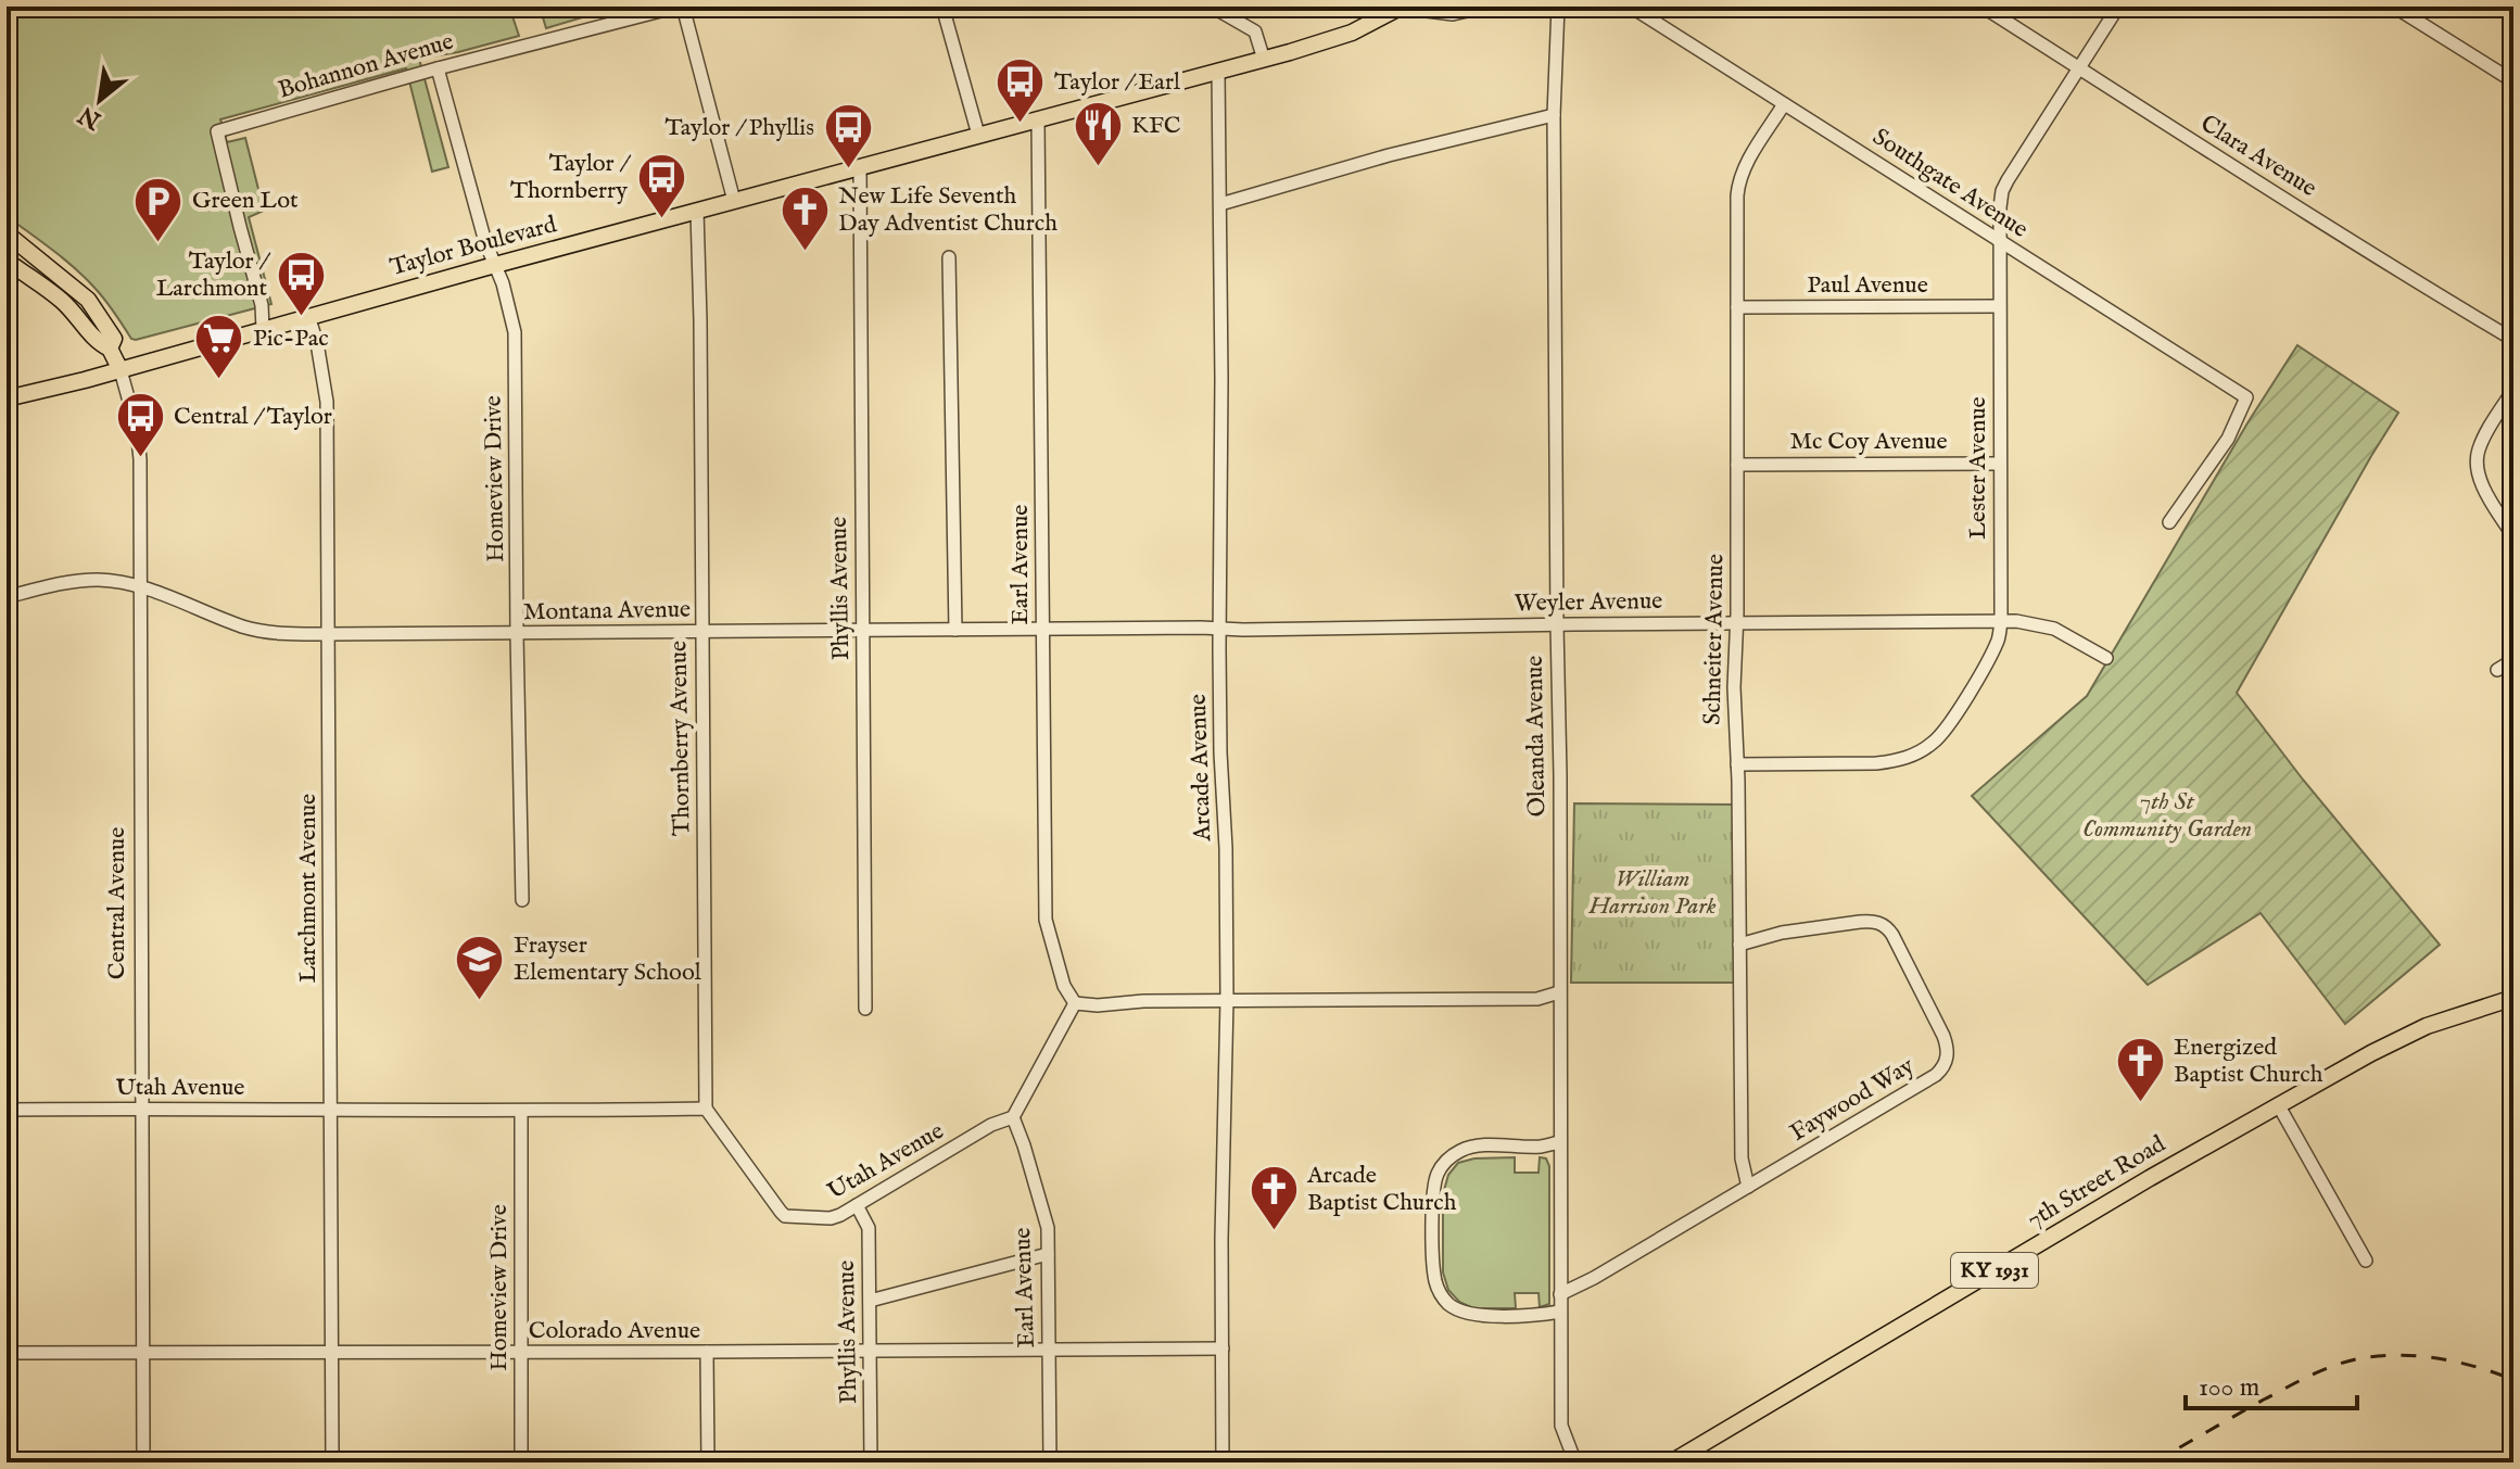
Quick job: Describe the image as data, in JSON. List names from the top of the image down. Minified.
{"streets":{"main road":["Taylor Boulevard","Central Avenue","7th Street Road","KY 1931"],"street":["Bohannon Avenue","Clara Avenue","Southgate Avenue","Paul Avenue","Mc Coy Avenue","Lester Avenue","Homeview Drive","Earl Avenue","Phyllis Avenue","Weyler Avenue","Montana Avenue","Schneiter Avenue","Oleanda Avenue","Thornberry Avenue","Arcade Avenue","Larchmont Avenue","Utah Avenue","Faywood Way","Colorado Avenue"]},"crossings":[["Bohannon Avenue","Taylor Boulevard"],["Bohannon Avenue","Homeview Drive"],["Clara Avenue","Lester Avenue"],["Southgate Avenue","Lester Avenue"],["Southgate Avenue","Schneiter Avenue"],["Taylor Boulevard","Homeview Drive"],["Taylor Boulevard","Earl Avenue"],["Taylor Boulevard","Phyllis Avenue"],["Taylor Boulevard","Thornberry Avenue"],["Taylor Boulevard","Arcade Avenue"],["Taylor Boulevard","Larchmont Avenue"],["Taylor Boulevard","Central Avenue"],["Paul Avenue","Lester Avenue"],["Paul Avenue","Schneiter Avenue"],["Mc Coy Avenue","Lester Avenue"],["Mc Coy Avenue","Schneiter Avenue"],["Lester Avenue","Weyler Avenue"],["Lester Avenue","Schneiter Avenue"],["Homeview Drive","Montana Avenue"],["Homeview Drive","Utah Avenue"],["Homeview Drive","Colorado Avenue"],["Earl Avenue","Montana Avenue"],["Earl Avenue","Utah Avenue"],["Earl Avenue","Colorado Avenue"],["Phyllis Avenue","Montana Avenue"],["Phyllis Avenue","Utah Avenue"],["Phyllis Avenue","Colorado Avenue"],["Weyler Avenue","Montana Avenue"],["Weyler Avenue","Schneiter Avenue"],["Weyler Avenue","Oleanda Avenue"],["Weyler Avenue","Arcade Avenue"],["Montana Avenue","Thornberry Avenue"],["Montana Avenue","Arcade Avenue"],["Montana Avenue","Larchmont Avenue"],["Montana Avenue","Central Avenue"],["Schneiter Avenue","Faywood Way"],["Oleanda Avenue","Faywood Way"],["Thornberry Avenue","Utah Avenue"],["Arcade Avenue","Colorado Avenue"],["Larchmont Avenue","Utah Avenue"],["Larchmont Avenue","Colorado Avenue"],["Central Avenue","Utah Avenue"],["Central Avenue","Colorado Avenue"]],"parks":["7th St Community Garden","William Harrison Park"],"places":{"bus stop":["Taylor / Earl","Taylor / Phyllis","Taylor / Thornberry","Taylor / Larchmont","Central / Taylor"],"restaurant":["KFC"],"parking":["Green Lot"],"church":["New Life Seventh Day Adventist Church","Energized Baptist Church","Arcade Baptist Church"],"supermarket":["Pic-Pac"],"school or university":["Frayser Elementary School"]},"scale_bar":"100 m","north":"bottom left"}
